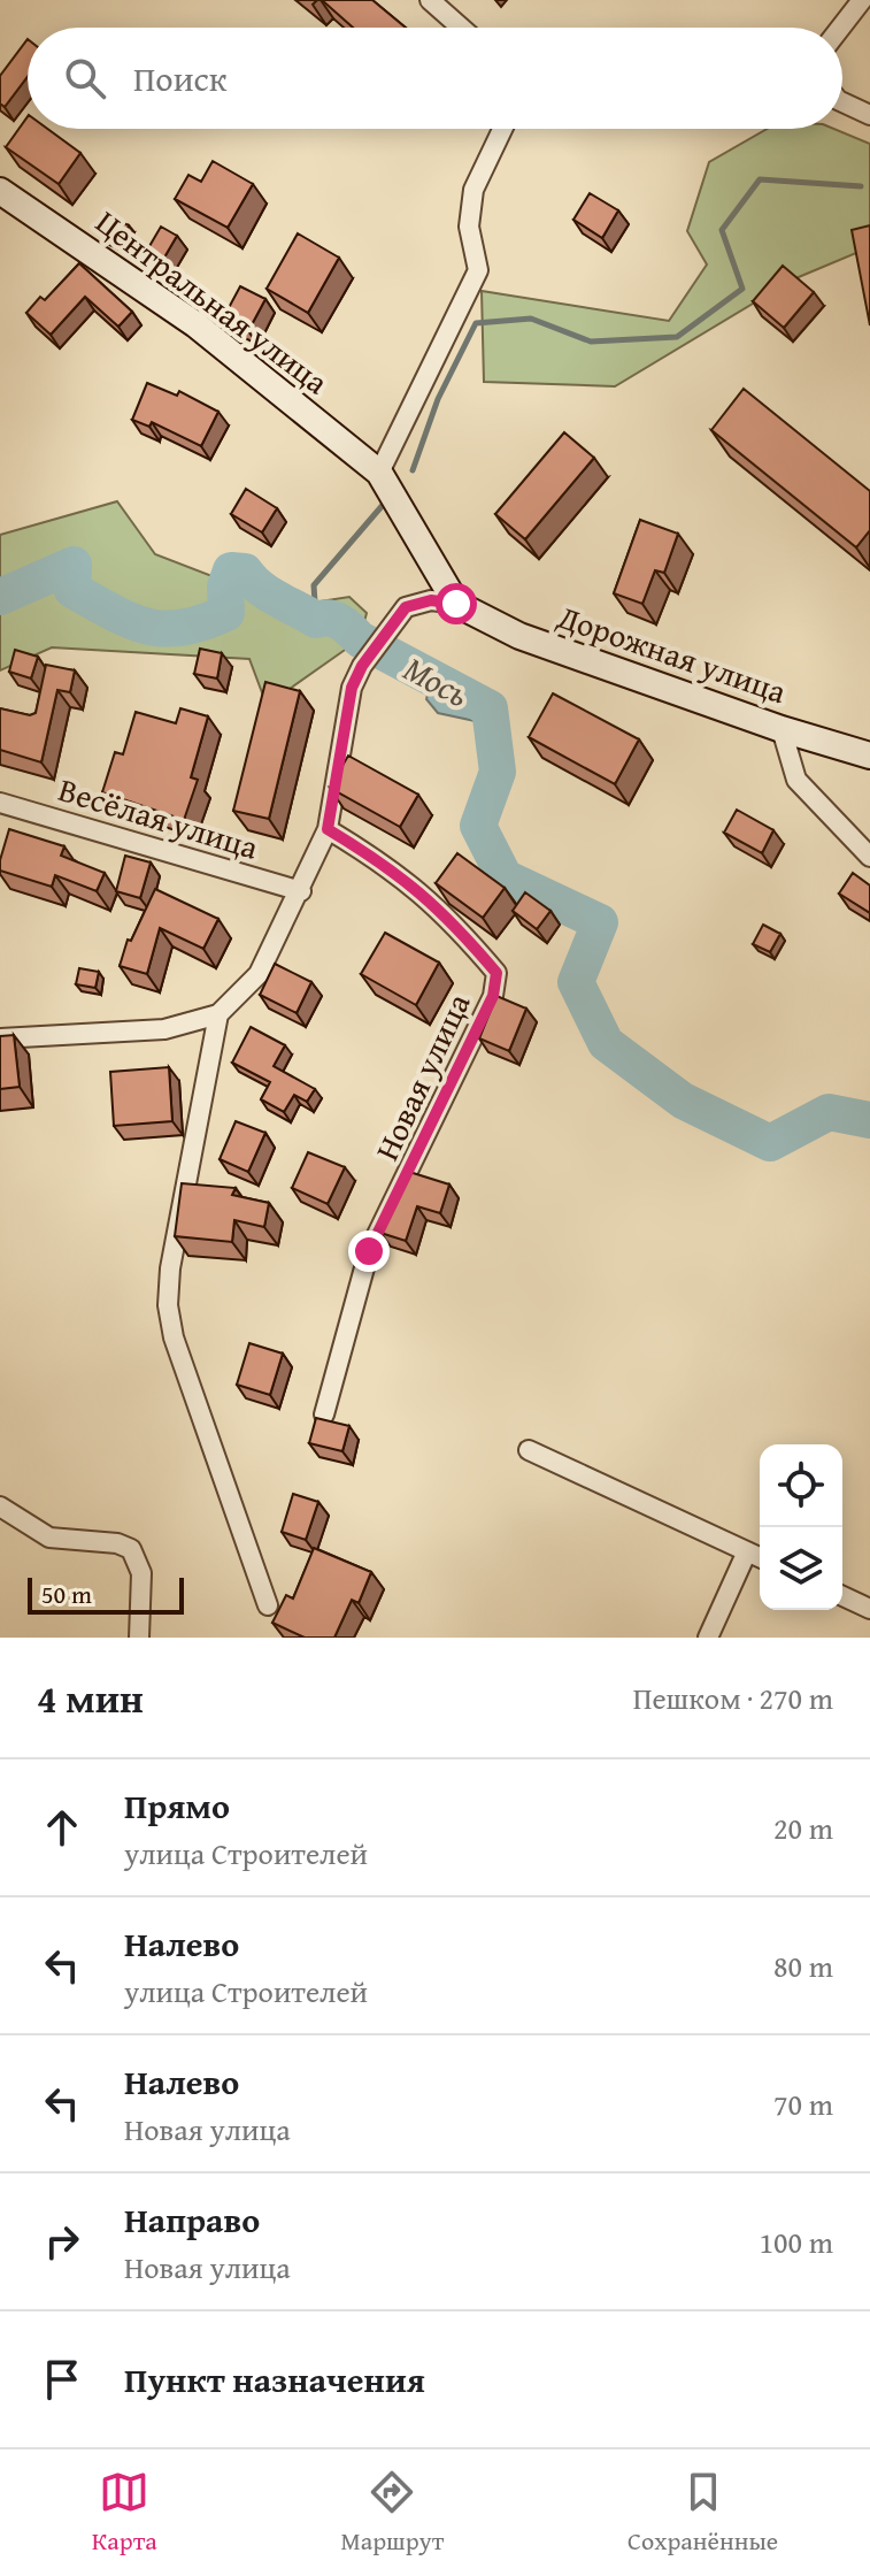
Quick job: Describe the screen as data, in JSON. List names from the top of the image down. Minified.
{"streets":{"street":["Центральная улица","Дорожная улица","Весёлая улица","Новая улица"]},"water":["Мось"],"scale_bar":"50 m","page":{"search":"Поиск","scale":"50 m","heading":["4 мин","Пешком · 270 m"],"list":[["Прямо","улица Строителей","20 m"],["Налево","улица Строителей","80 m"],["Налево","Новая улица","70 m"],["Направо","Новая улица","100 m"],"Пункт назначения"],"nav":["Карта","Маршрут","Сохранённые"]}}
